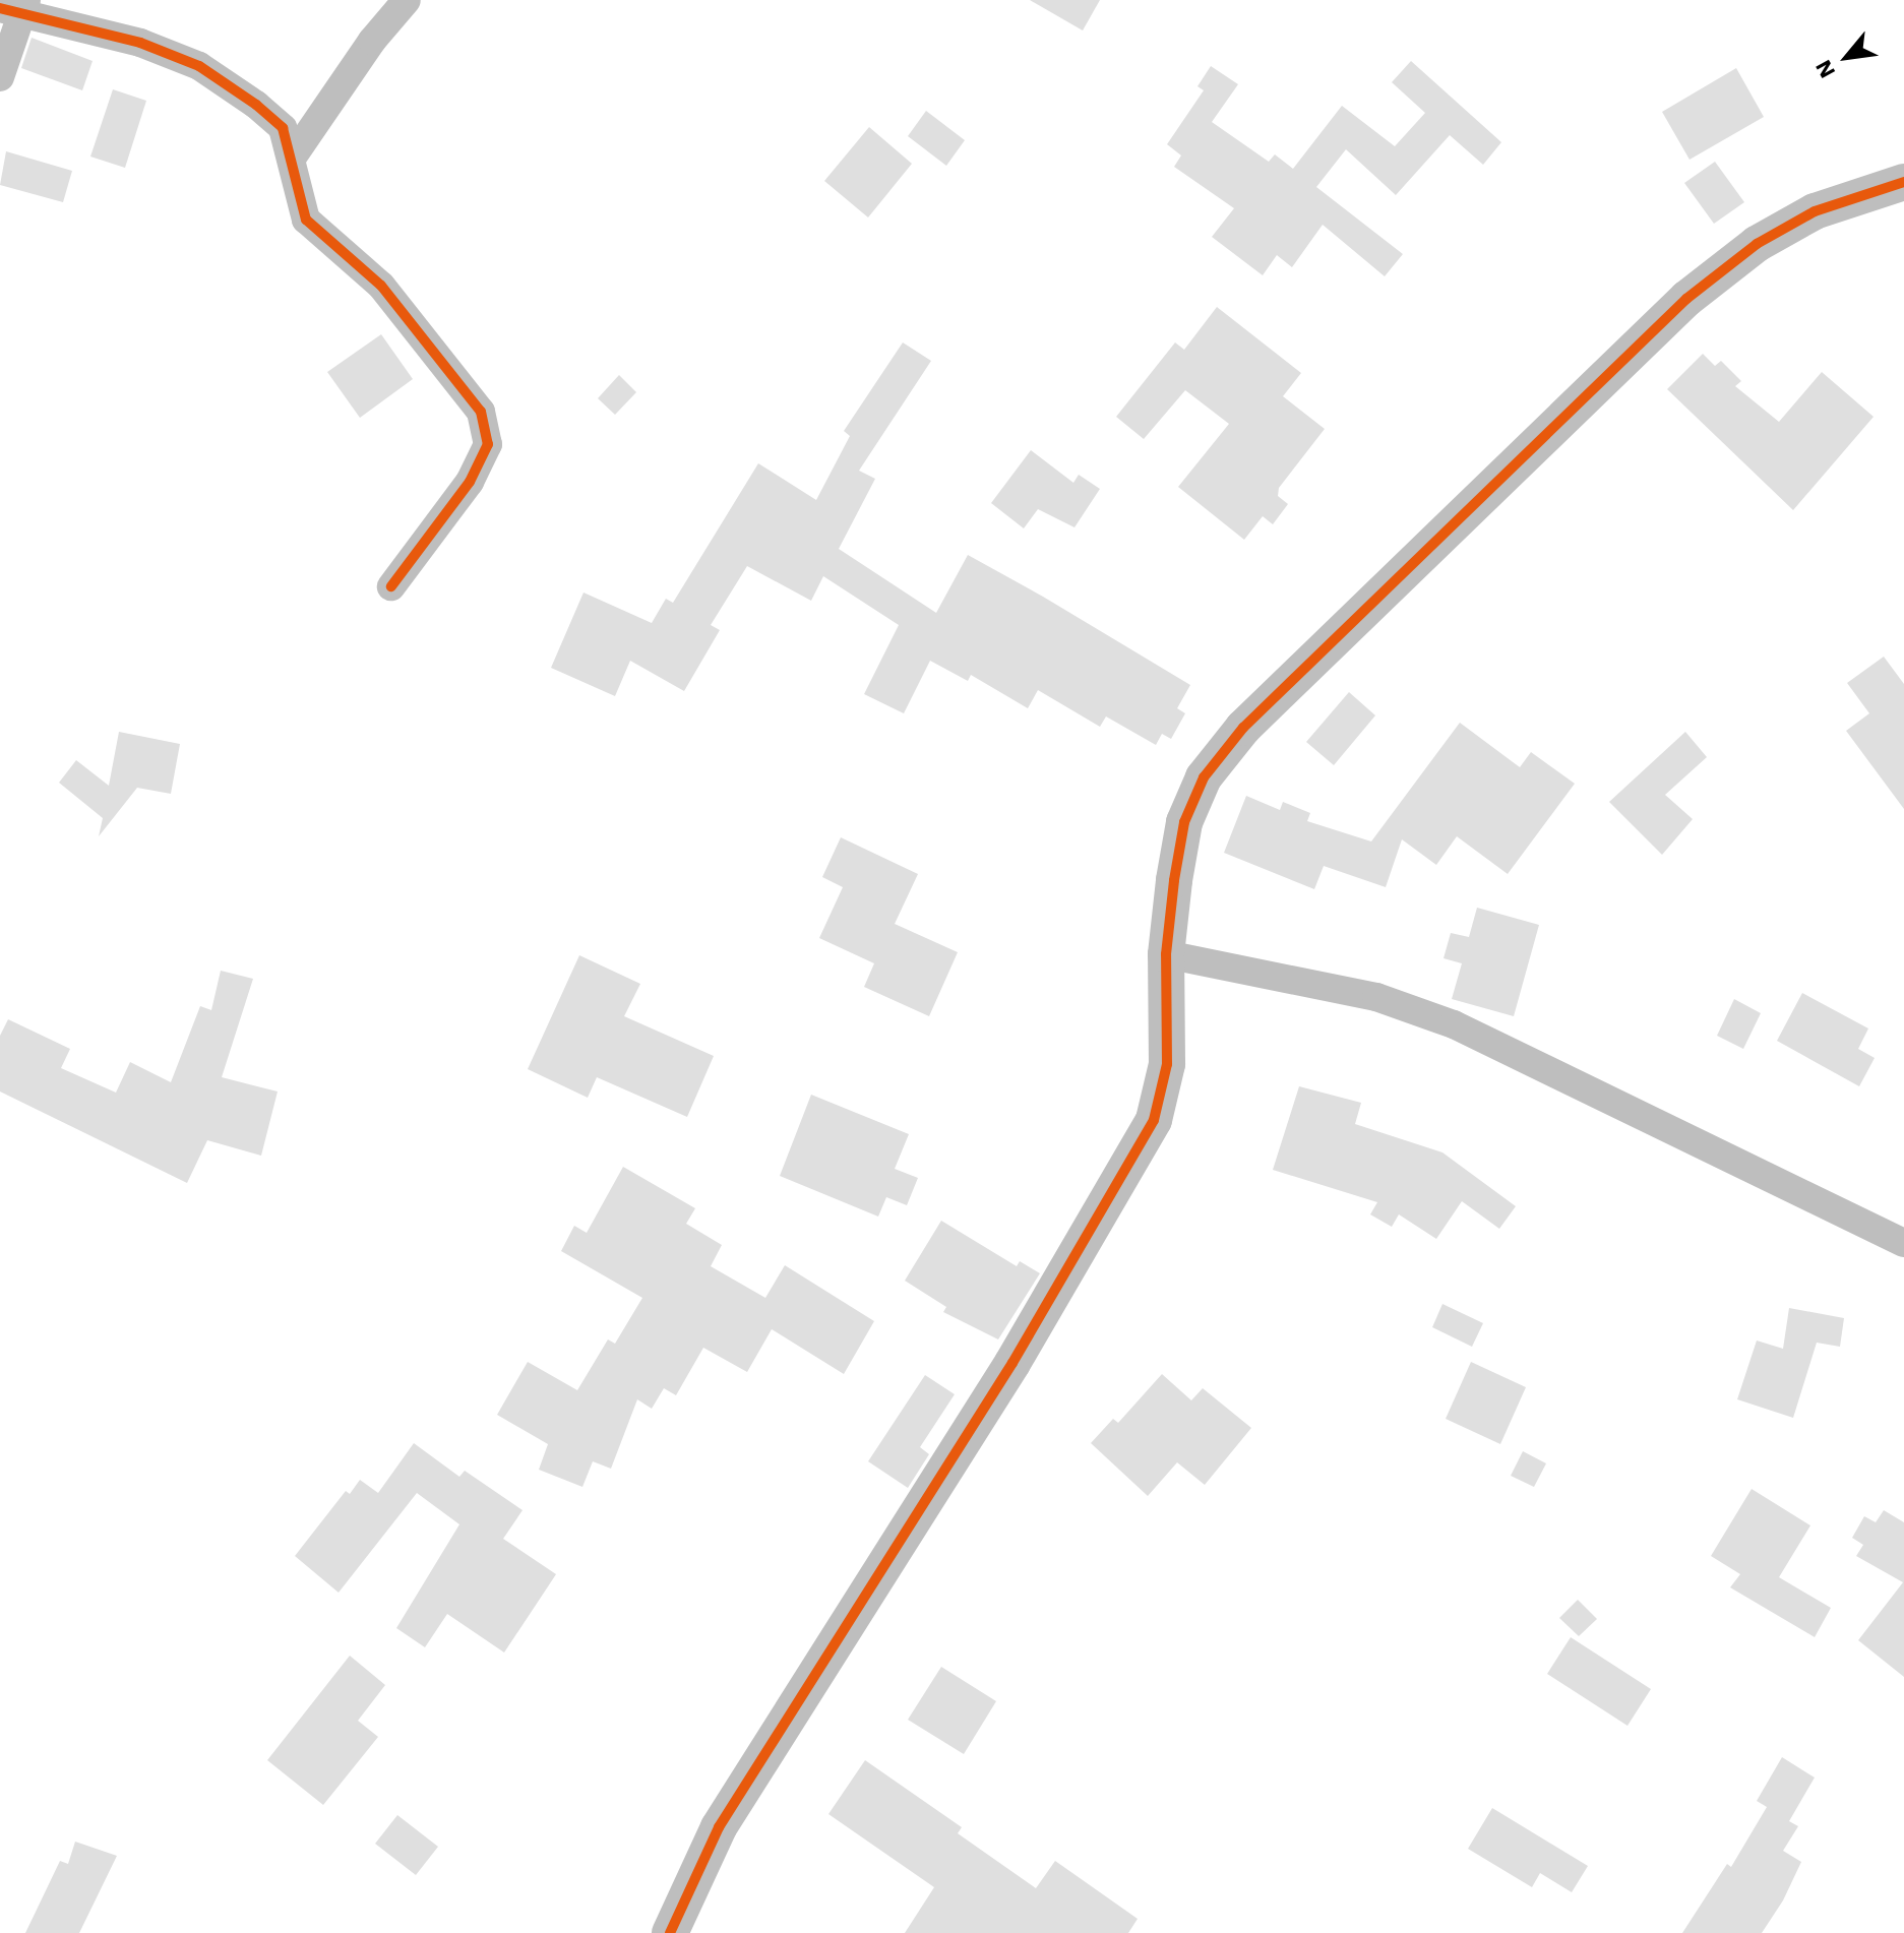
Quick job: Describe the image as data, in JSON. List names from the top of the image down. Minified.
{"north":"bottom left"}
